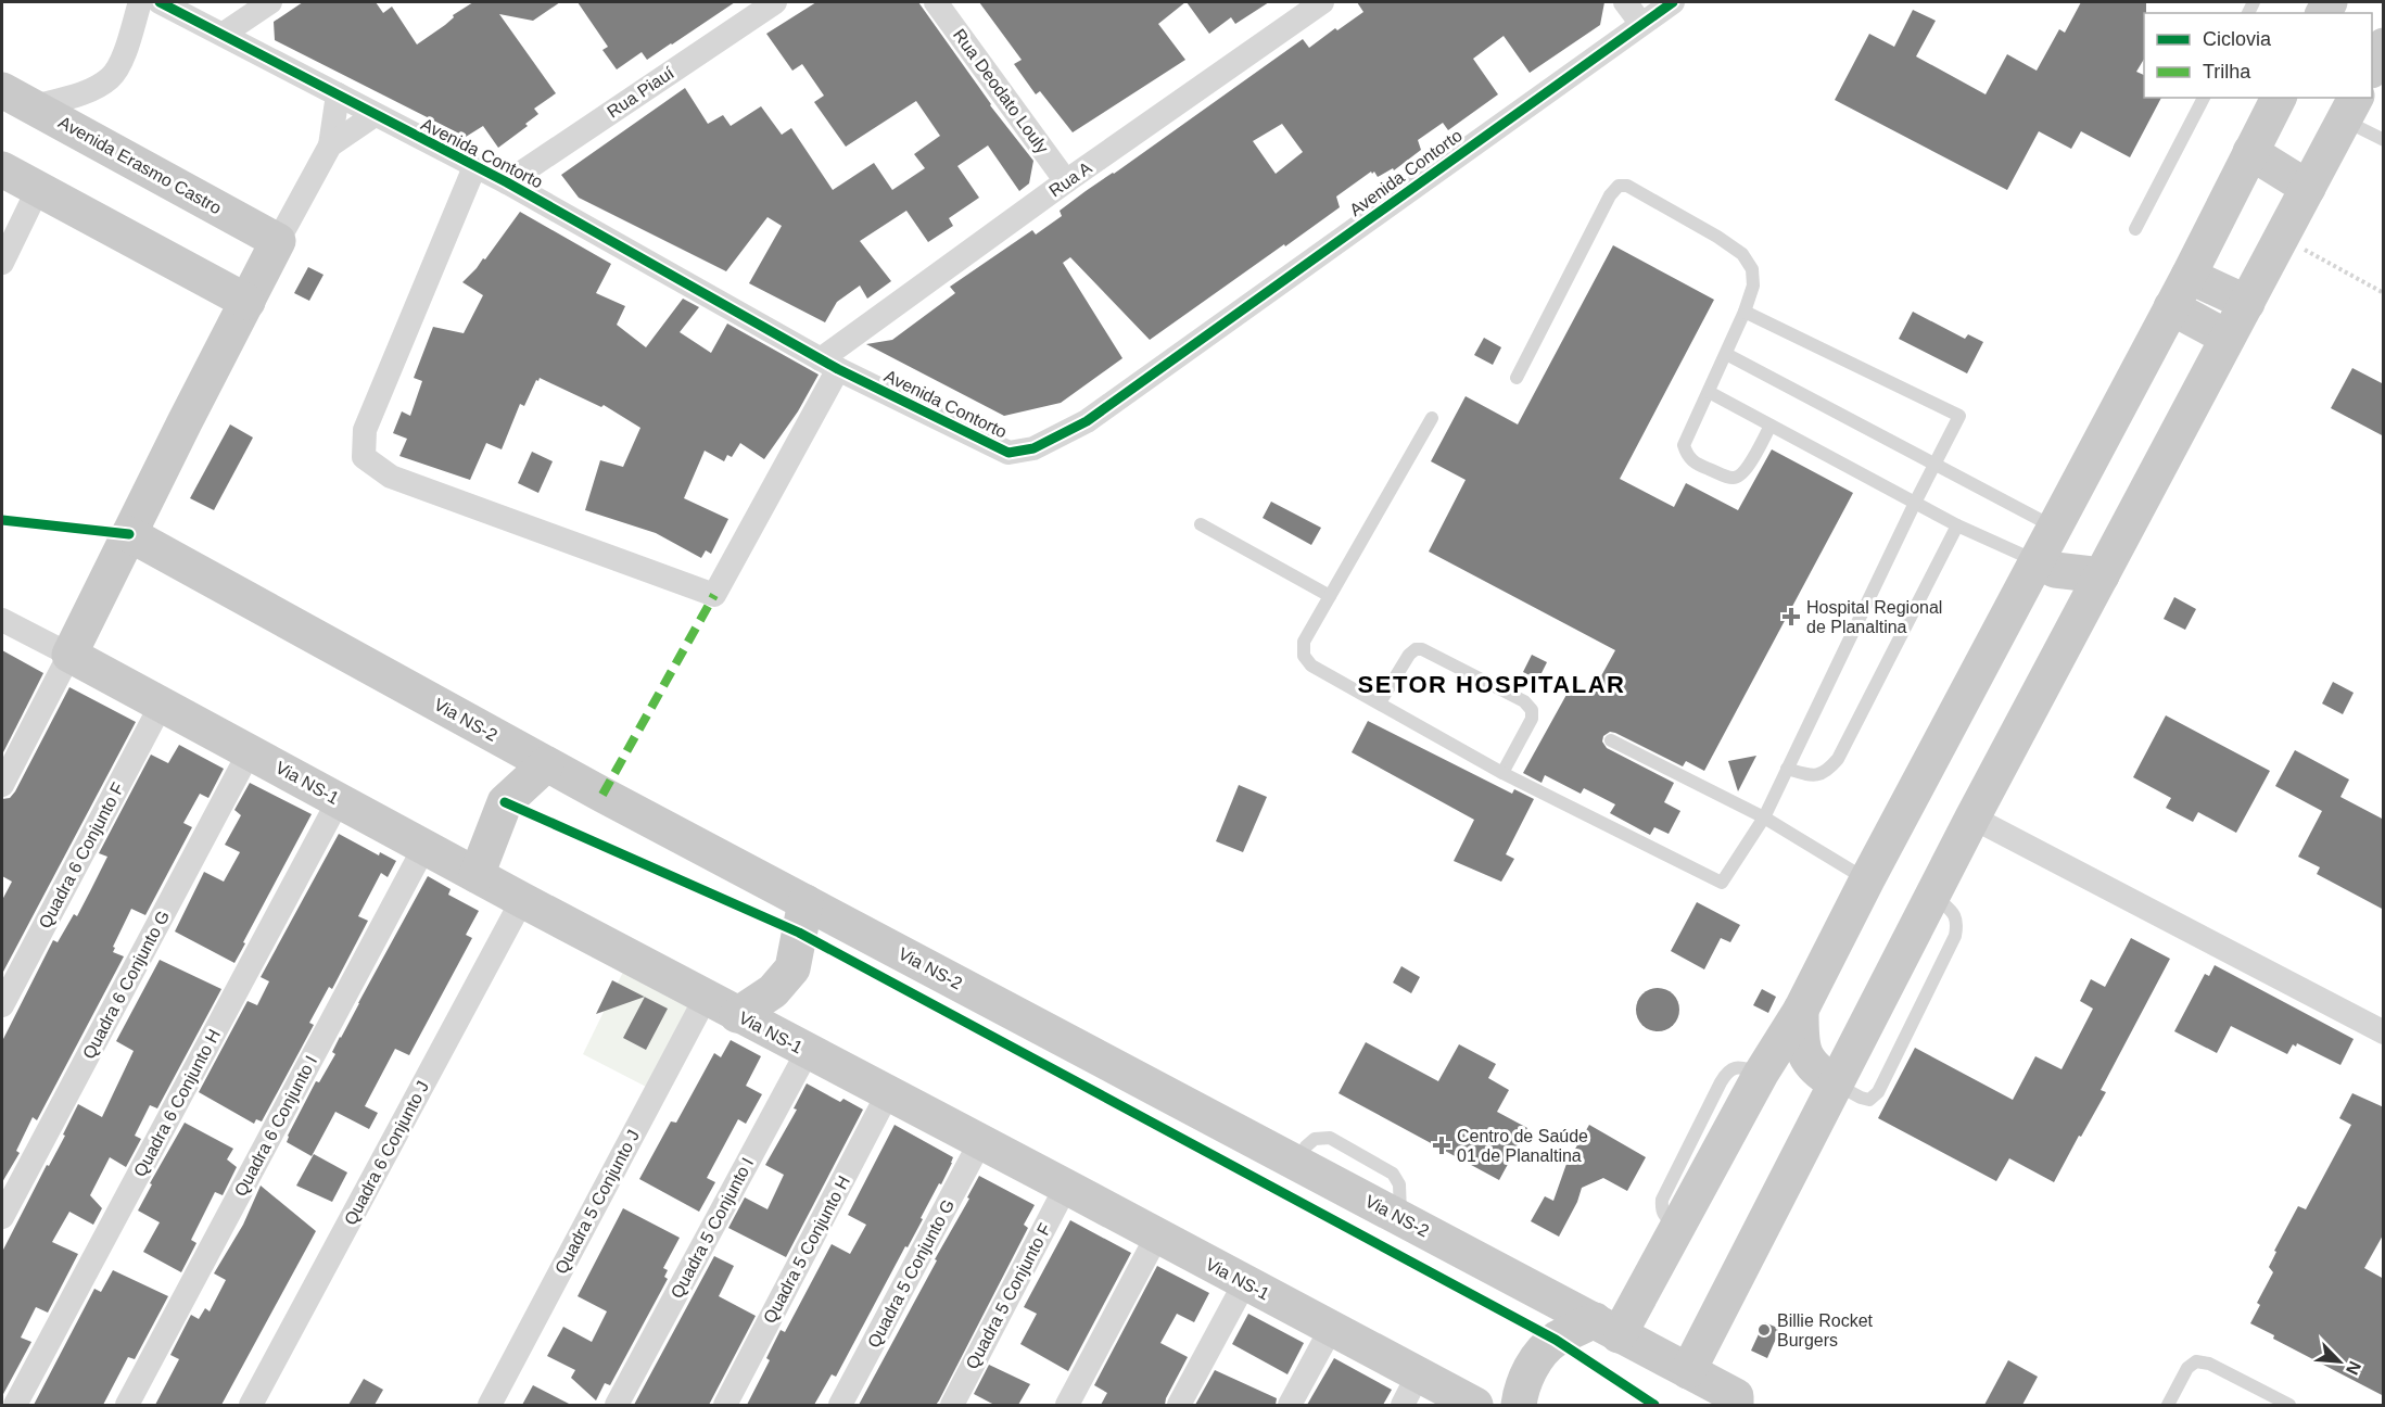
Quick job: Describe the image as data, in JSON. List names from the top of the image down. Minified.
{"streets":{"main road":["Avenida Erasmo Castro","Via NS-2","Via NS-1"],"street":["Rua Deodato Louly","Rua Piauí","Avenida Contorto","Rua A","Quadra 6 Conjunto F","Quadra 6 Conjunto G","Quadra 6 Conjunto H","Quadra 6 Conjunto I","Quadra 6 Conjunto J","Quadra 5 Conjunto J","Quadra 5 Conjunto I","Quadra 5 Conjunto H","Quadra 5 Conjunto G","Quadra 5 Conjunto F"]},"crossings":[["Rua Deodato Louly","Rua A"],["Rua Piauí","Avenida Contorto"],["Avenida Contorto","Rua A"],["Via NS-1","Quadra 6 Conjunto F"],["Via NS-1","Quadra 6 Conjunto G"],["Via NS-1","Quadra 6 Conjunto H"],["Via NS-1","Quadra 6 Conjunto I"],["Via NS-1","Quadra 6 Conjunto J"],["Via NS-1","Quadra 5 Conjunto J"],["Via NS-1","Quadra 5 Conjunto I"],["Via NS-1","Quadra 5 Conjunto H"],["Via NS-1","Quadra 5 Conjunto G"],["Via NS-1","Quadra 5 Conjunto F"]],"districts":["SETOR HOSPITALAR"],"places":{"health":["Hospital Regional de Planaltina","Centro de Saúde 01 de Planaltina"],"other":["Billie Rocket Burgers"]},"legend":["Ciclovia","Trilha"],"north":"bottom right"}
